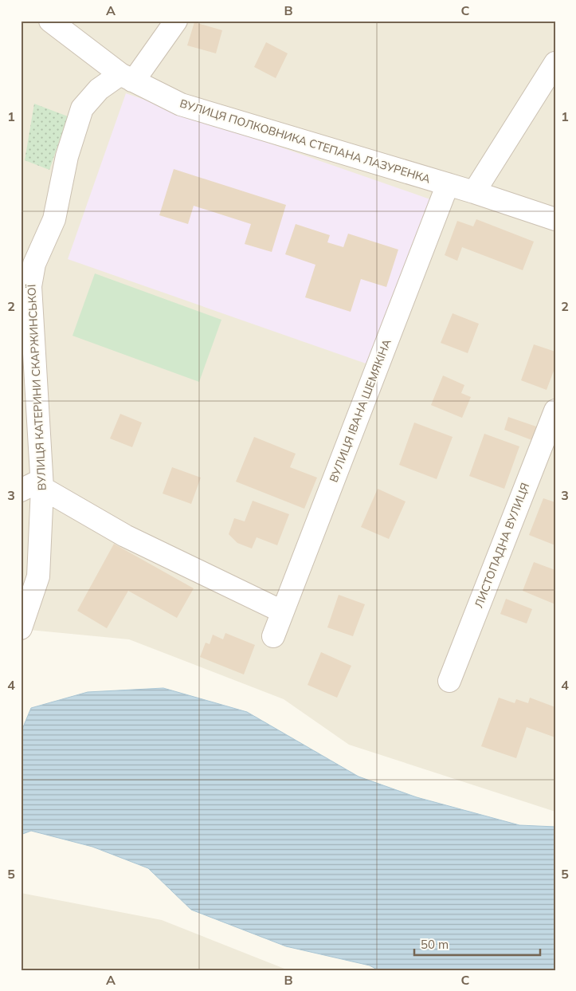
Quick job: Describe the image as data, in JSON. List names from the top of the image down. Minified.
{"streets":{"street":["ВУЛИЦЯ ПОЛКОВНИКА СТЕПАНА ЛАЗУРЕНКА","ВУЛИЦЯ КАТЕРИНИ СКАРЖИНСЬКОЇ","ВУЛИЦЯ ІВАНА ШЕМЯКІНА","ЛИСТОПАДНА ВУЛИЦЯ"]},"crossings":[["ВУЛИЦЯ ПОЛКОВНИКА СТЕПАНА ЛАЗУРЕНКА","ВУЛИЦЯ КАТЕРИНИ СКАРЖИНСЬКОЇ"],["ВУЛИЦЯ ПОЛКОВНИКА СТЕПАНА ЛАЗУРЕНКА","ВУЛИЦЯ ІВАНА ШЕМЯКІНА"]],"scale_bar":"50 m","grid":{"columns":["A","B","C"],"rows":["1","2","3","4","5"]}}
